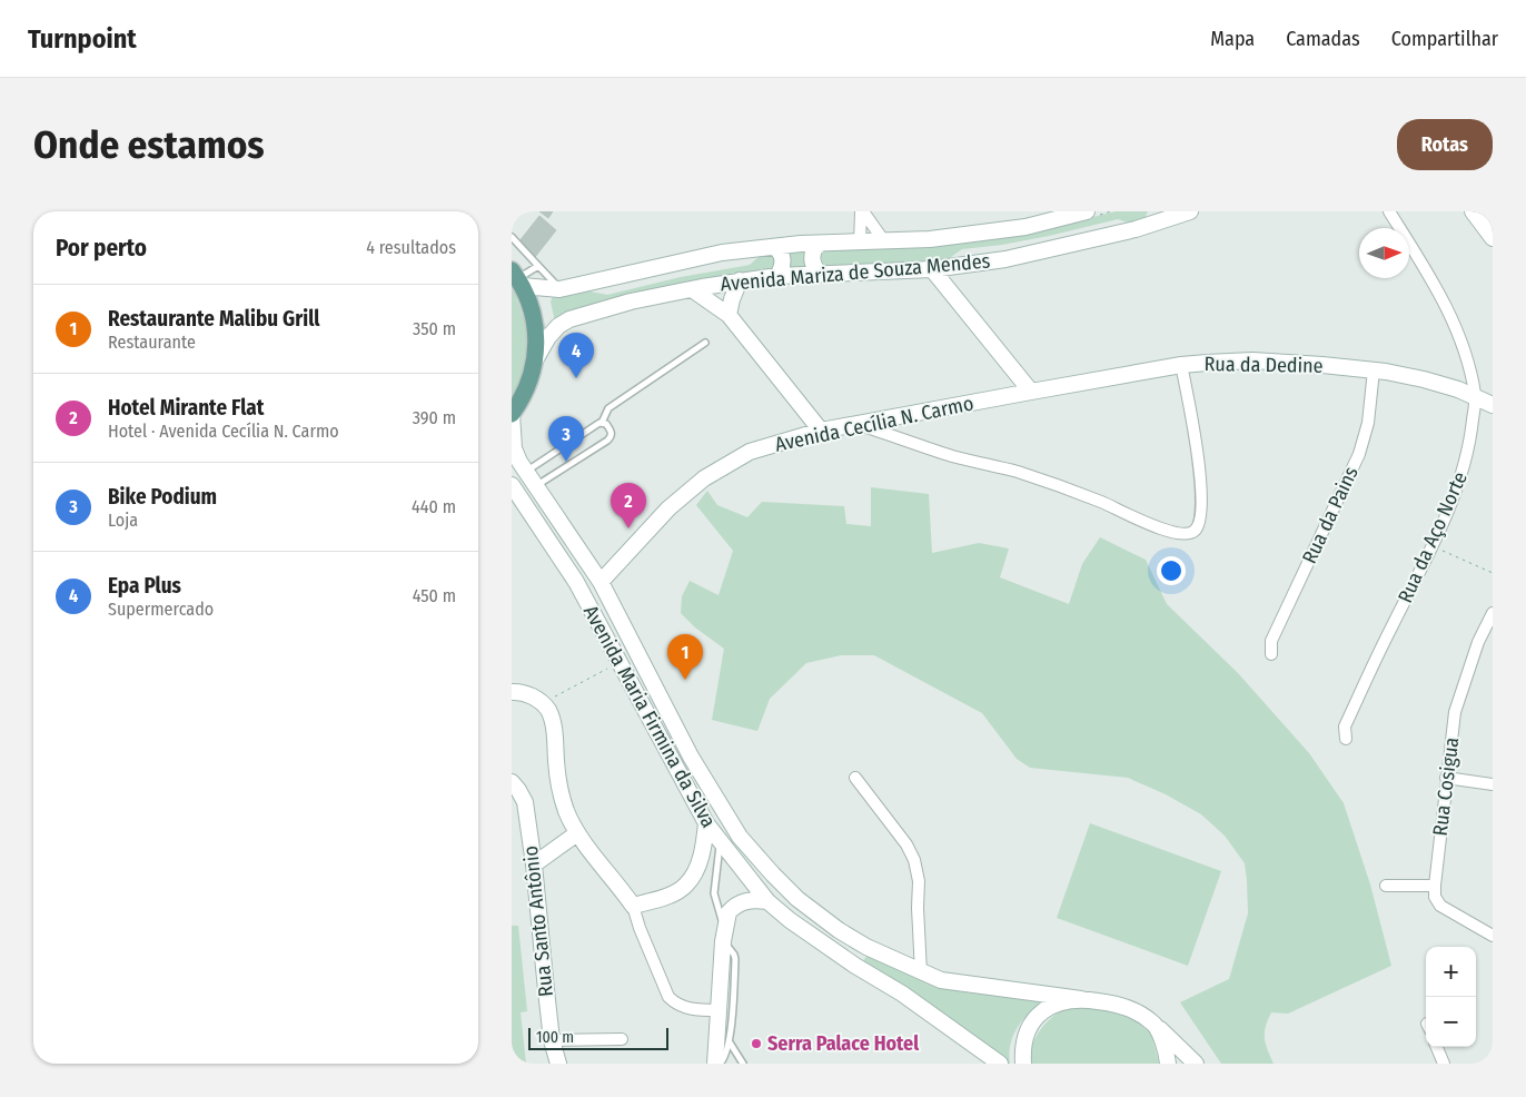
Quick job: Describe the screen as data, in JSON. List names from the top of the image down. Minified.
{"streets":{"main road":["Avenida Mariza de Souza Mendes","Rua da Dedine","Avenida Cecília N. Carmo","Avenida Maria Firmina da Silva","Rua Santo Antônio"],"street":["Rua da Pains","Rua da Aço Norte","Rua Cosigua"]},"crossings":[["Rua da Dedine","Avenida Cecília N. Carmo"],["Rua da Dedine","Rua da Pains"],["Rua da Dedine","Rua da Aço Norte"],["Avenida Cecília N. Carmo","Avenida Maria Firmina da Silva"]],"places":["Serra Palace Hotel"],"scale_bar":"100 m","north":"right","page":{"header":"Turnpoint","nav":["Mapa","Camadas","Compartilhar"],"buttons":"Rotas","title":"Onde estamos","heading":["Por perto","4 resultados"],"list":[{"mark":"1","name":"Restaurante Malibu Grill","note":"Restaurante","value":"350 m"},{"mark":"2","name":"Hotel Mirante Flat","note":"Hotel · Avenida Cecília N. Carmo","value":"390 m"},{"mark":"3","name":"Bike Podium","note":"Loja","value":"440 m"},{"mark":"4","name":"Epa Plus","note":"Supermercado","value":"450 m"}],"pins":["4","3","2","1"],"map_buttons":["+","−"],"scale":"100 m"}}
